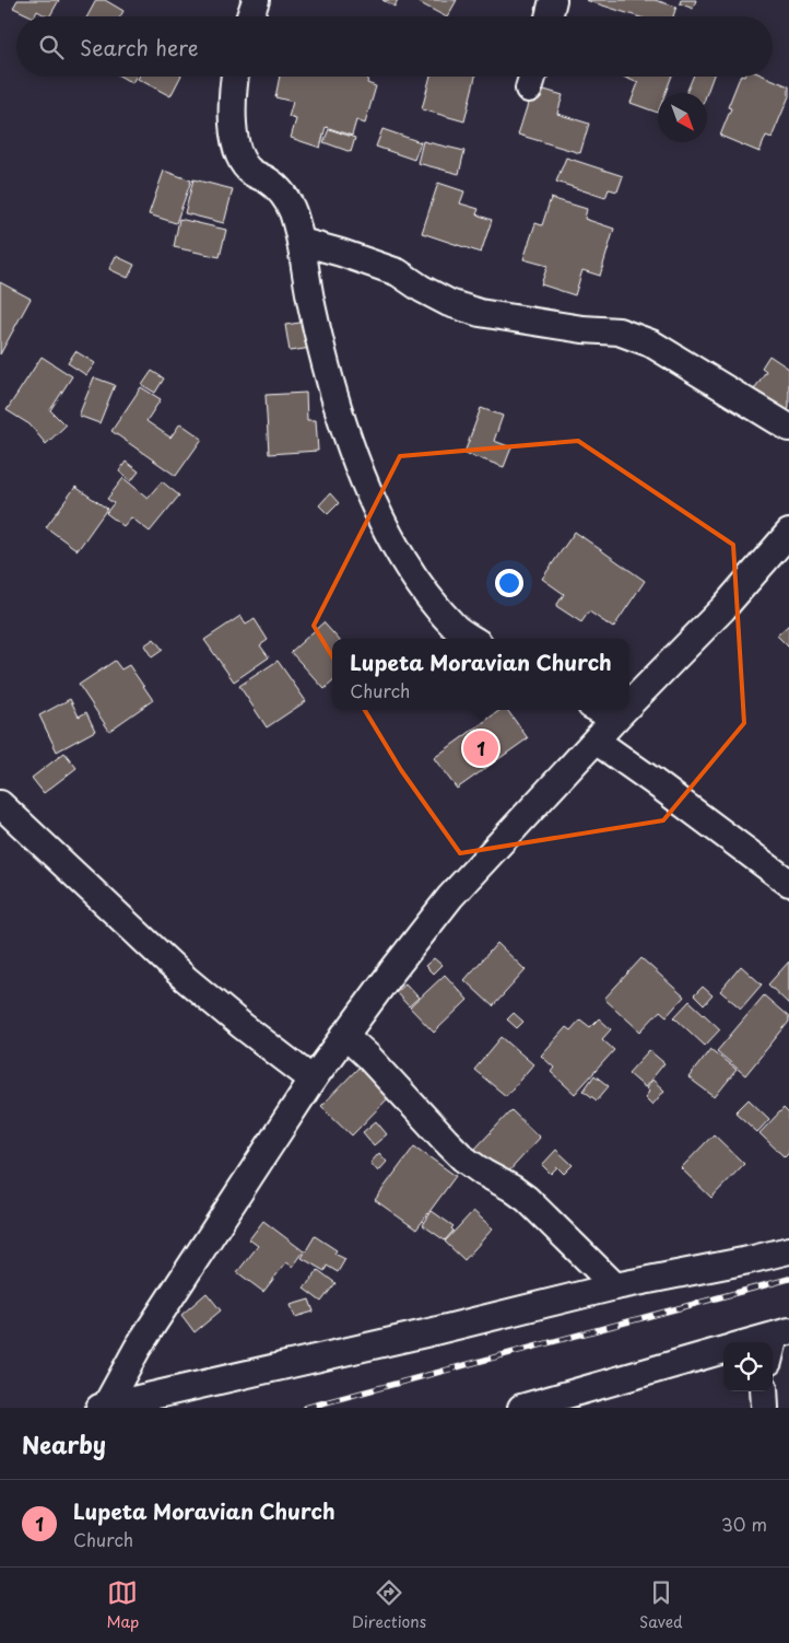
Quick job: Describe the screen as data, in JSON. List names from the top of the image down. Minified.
{"north":"bottom right","page":{"search":"Search here","popup":["Lupeta Moravian Church","Church"],"pins":"1","heading":"Nearby","list":[{"mark":"1","name":"Lupeta Moravian Church","note":"Church","value":"30 m"}],"nav":["Map","Directions","Saved"]}}
